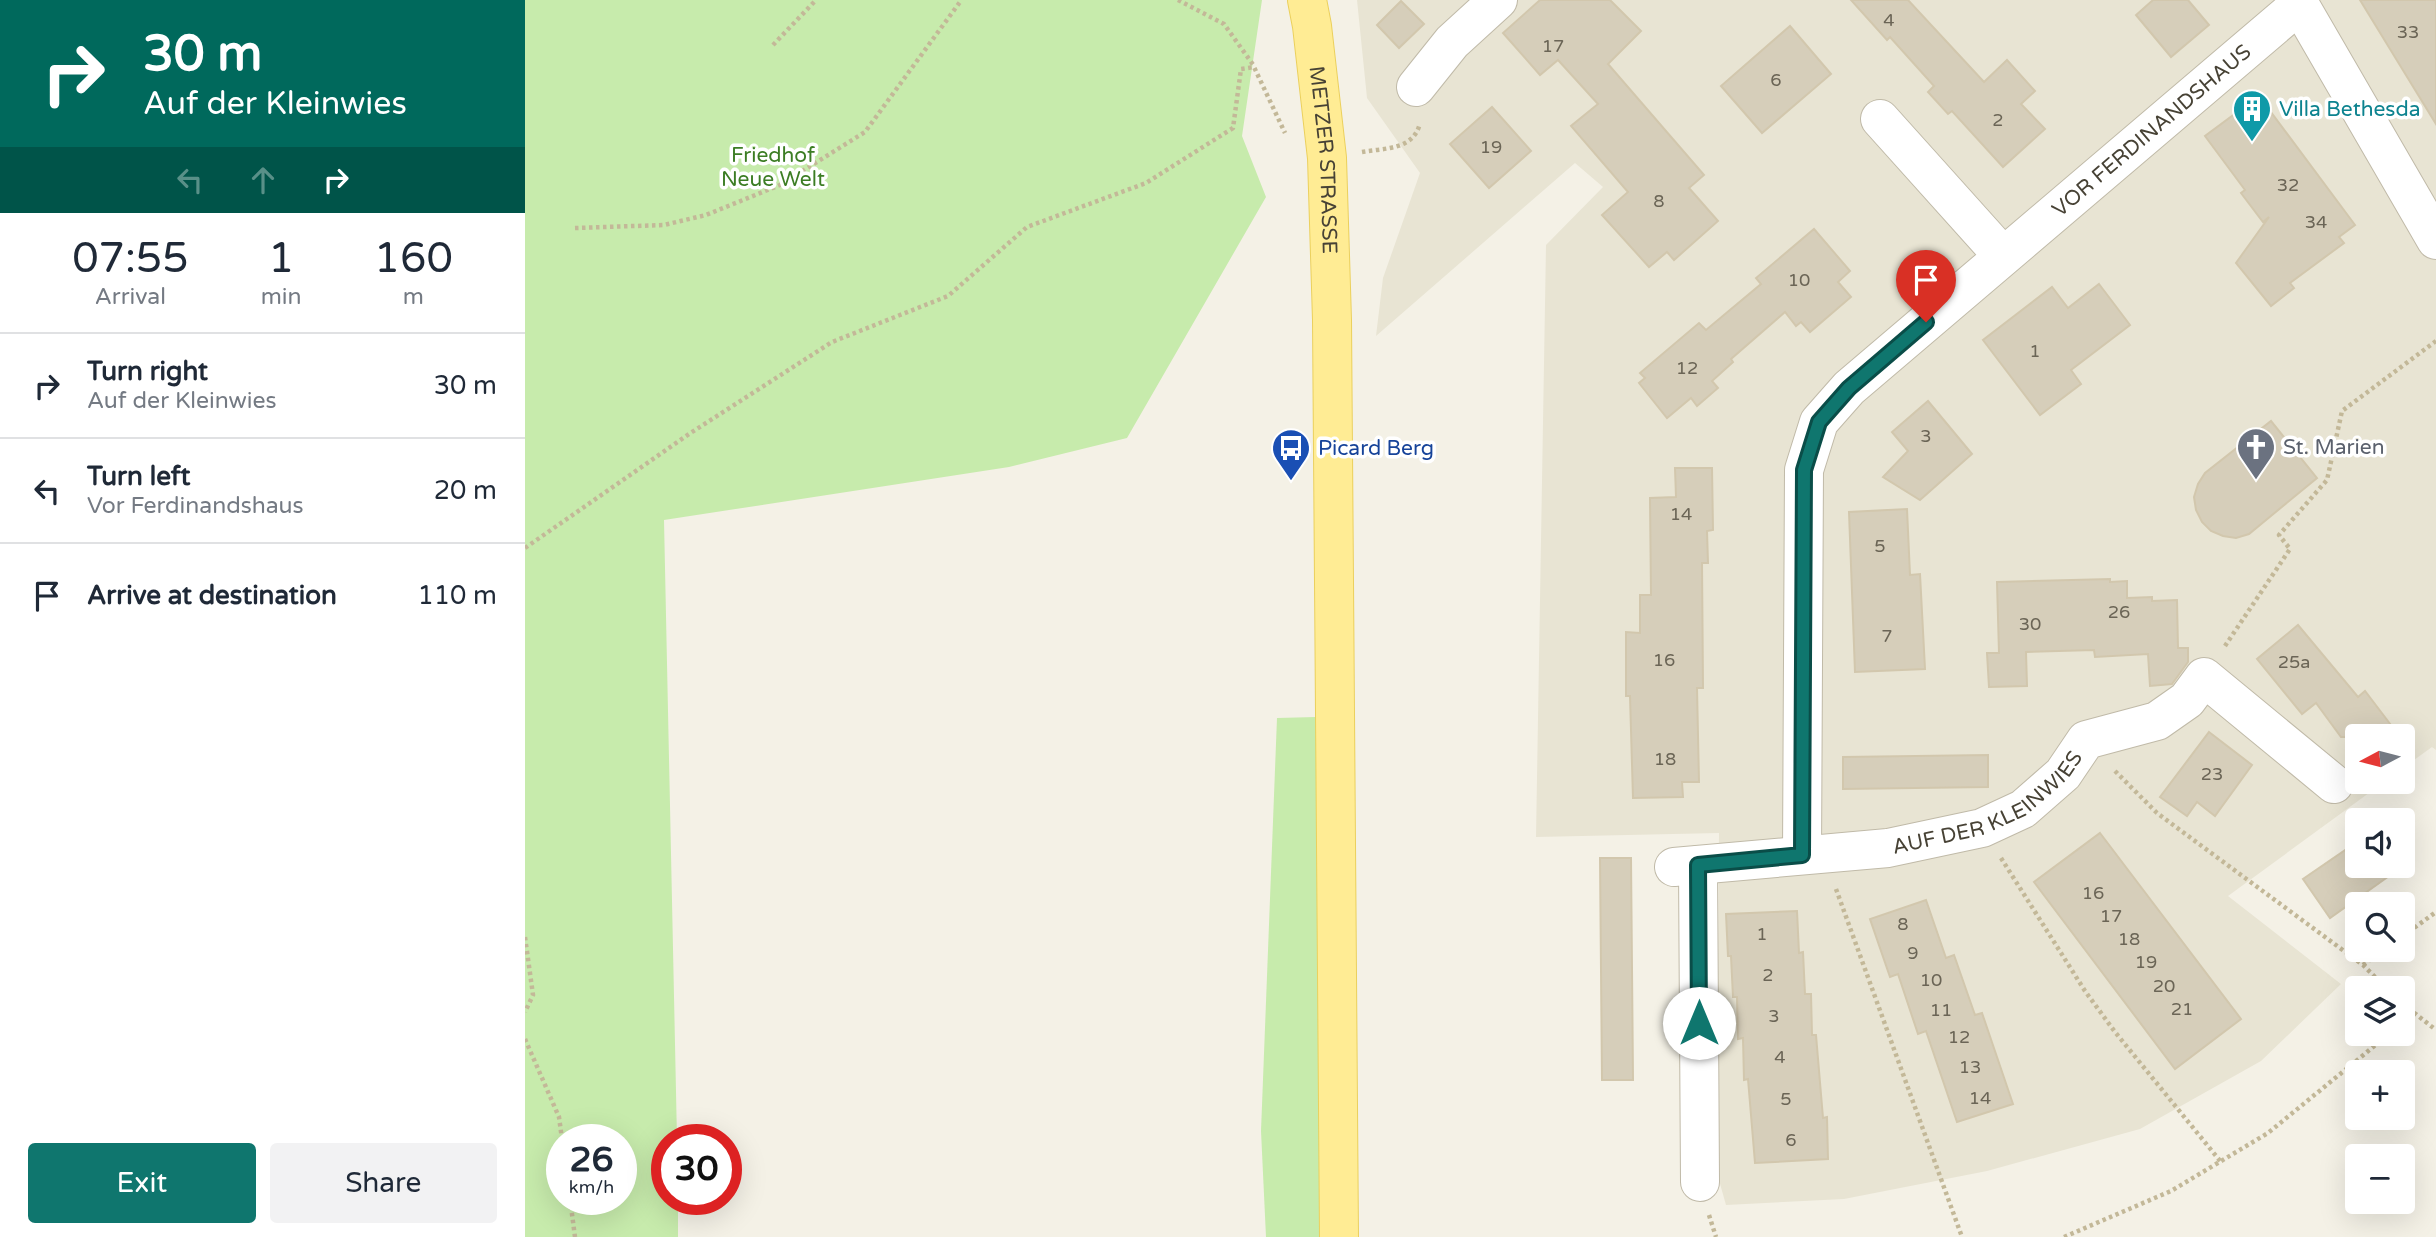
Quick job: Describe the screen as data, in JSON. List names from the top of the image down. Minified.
{"streets":{"main road":["METZER STRASSE"],"street":["VOR FERDINANDSHAUS","AUF DER KLEINWIES"]},"crossings":[["VOR FERDINANDSHAUS","AUF DER KLEINWIES"]],"parks":["Friedhof Neue Welt"],"places":{"building":["Villa Bethesda"],"church":["St. Marien"],"bus stop":["Picard Berg"]},"house_numbers":["4","33","17","6","2","19","32","8","34","10","1","12","3","14","5","26","30","7","16","25a","18","23","16","17","8","1","18","9","19","2","10","20","21","11","3","12","4","13","14","5","6"],"north":"left","page":{"turn":["30 m","Auf der Kleinwies"],"eta":["07:55","Arrival","1","min","160","m"],"list":[{"name":"Turn right","note":"Auf der Kleinwies","value":"30 m"},{"name":"Turn left","note":"Vor Ferdinandshaus","value":"20 m"},{"name":"Arrive at destination","value":"110 m"}],"map_buttons":["+","−"],"speed":"26 km/h","limit":"30","buttons":["Exit","Share"]}}
